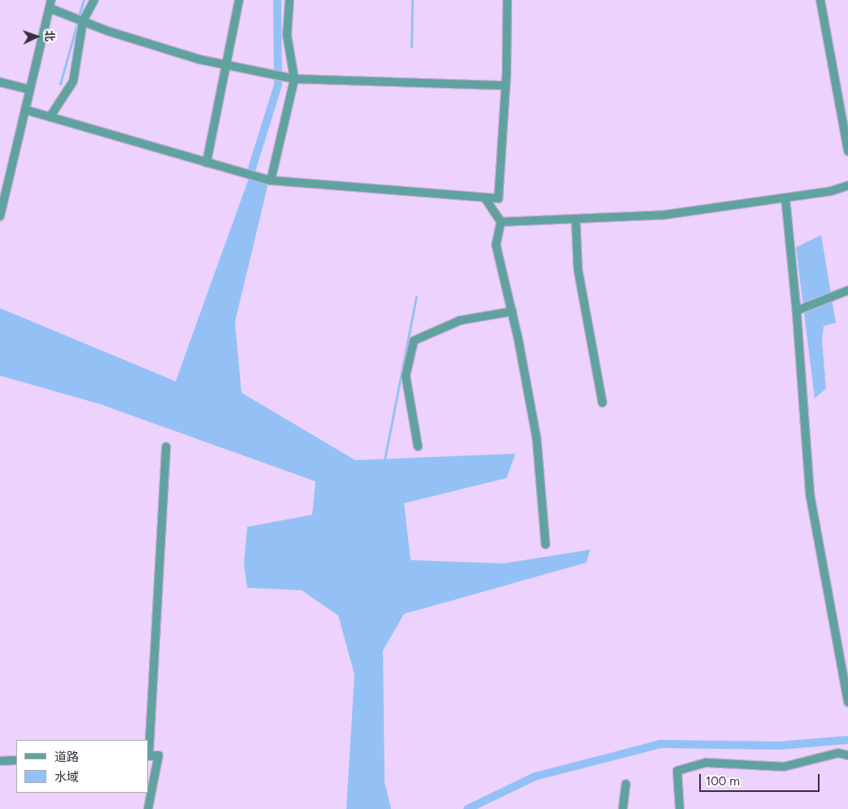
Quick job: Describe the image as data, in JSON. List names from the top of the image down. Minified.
{"legend":["道路","水域"],"scale_bar":"100 m","north":"right"}
